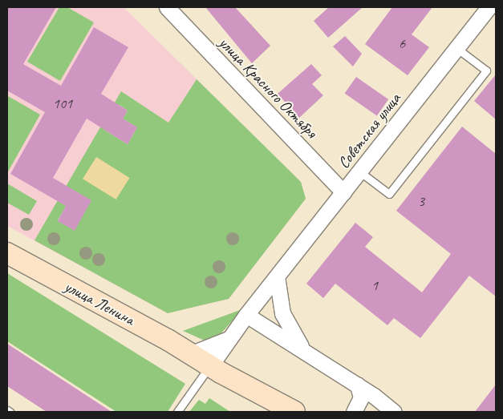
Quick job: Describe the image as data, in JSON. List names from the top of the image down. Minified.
{"streets":{"main road":["улица Ленина"],"street":["улица Красного Октября","Советская улица"]},"crossings":[["улица Красного Октября","Советская улица"],["Советская улица","улица Ленина"]],"house_numbers":["6","101","3","1"]}
